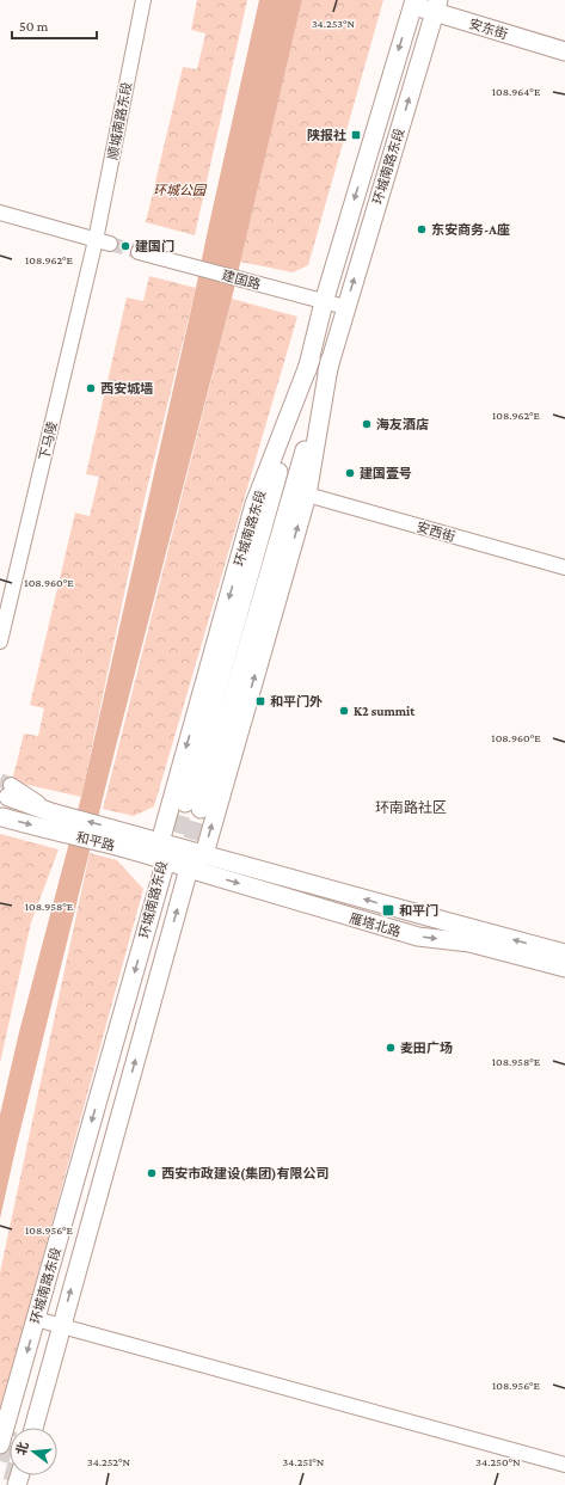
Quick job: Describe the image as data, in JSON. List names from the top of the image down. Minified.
{"streets":{"main road":["安东街","环城南路东段","和平路","雁塔北路"],"street":["顺城南路东段","建国路","下马陵","安西街"]},"crossings":[["安东街","环城南路东段"],["顺城南路东段","下马陵"],["环城南路东段","建国路"],["环城南路东段","安西街"],["环城南路东段","和平路"],["环城南路东段","雁塔北路"],["和平路","雁塔北路"]],"districts":["环南路社区"],"parks":["环城公园"],"places":{"transit":["陕报社","和平门外","和平门"],"other":["东安商务-A座","建国门","西安城墙","海友酒店","建国壹号","K2 summit","麦田广场","西安市政建设(集团)有限公司"]},"scale_bar":"50 m","north":"left","coordinates":["34.253°N","108.964°E","108.962°E","108.960°E","108.958°E","108.956°E","34.252°N","34.251°N","34.250°N"]}
